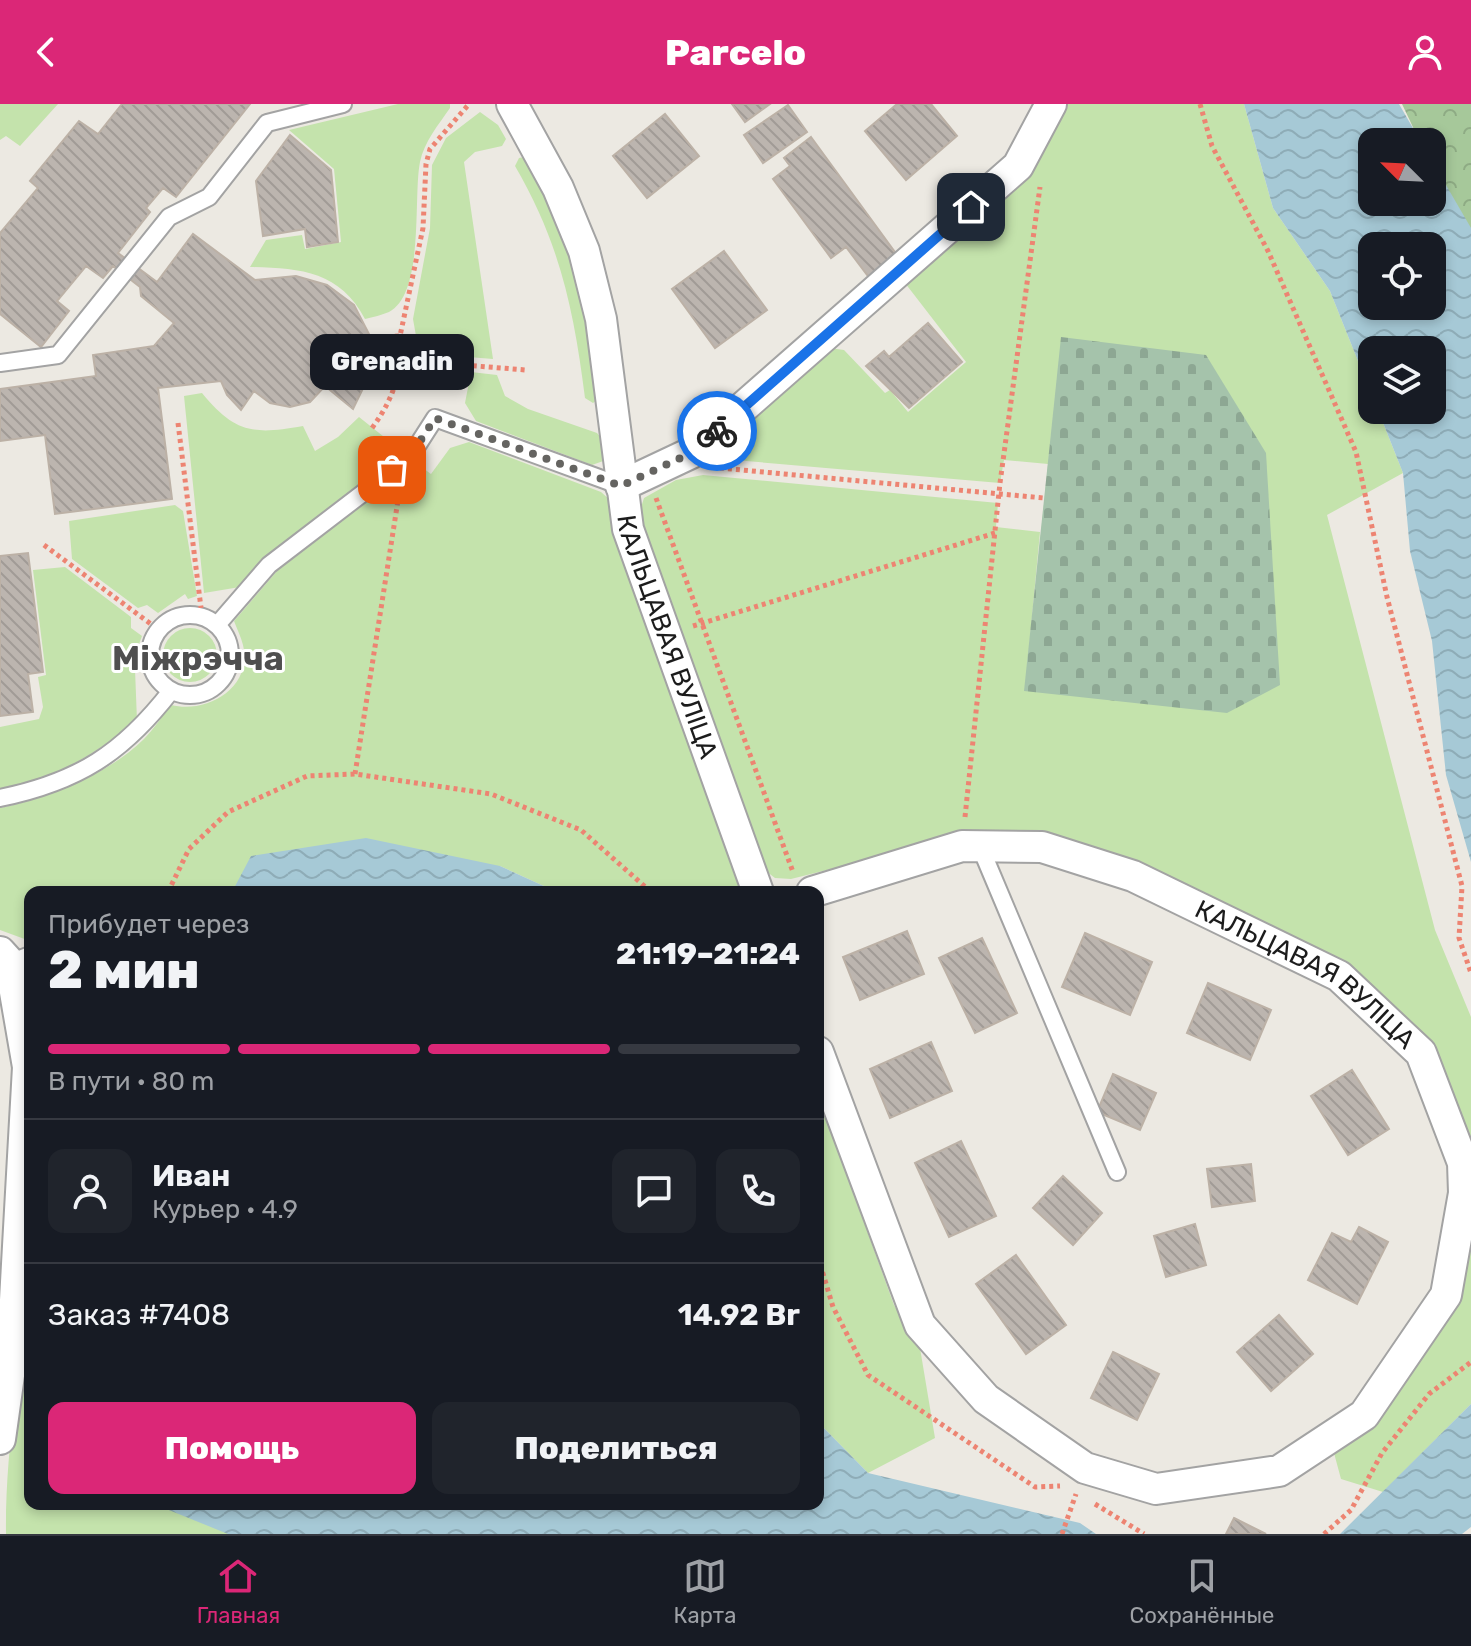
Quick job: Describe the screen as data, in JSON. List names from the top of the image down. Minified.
{"streets":{"street":["КАЛЬЦАВАЯ ВУЛІЦА"]},"districts":["Міжрэчча"],"places":["Grenadin"],"north":"top left","page":{"header":"Parcelo","bubble":"Grenadin","heading":["2 мин","Прибудет через","21:19–21:24"],"panel":["Иван","Курьер · 4.9","Заказ #7408","14.92 Br"],"bar":"В пути · 80 m","buttons":["Помощь","Поделиться"],"tabs":["Главная","Карта","Сохранённые"]}}
